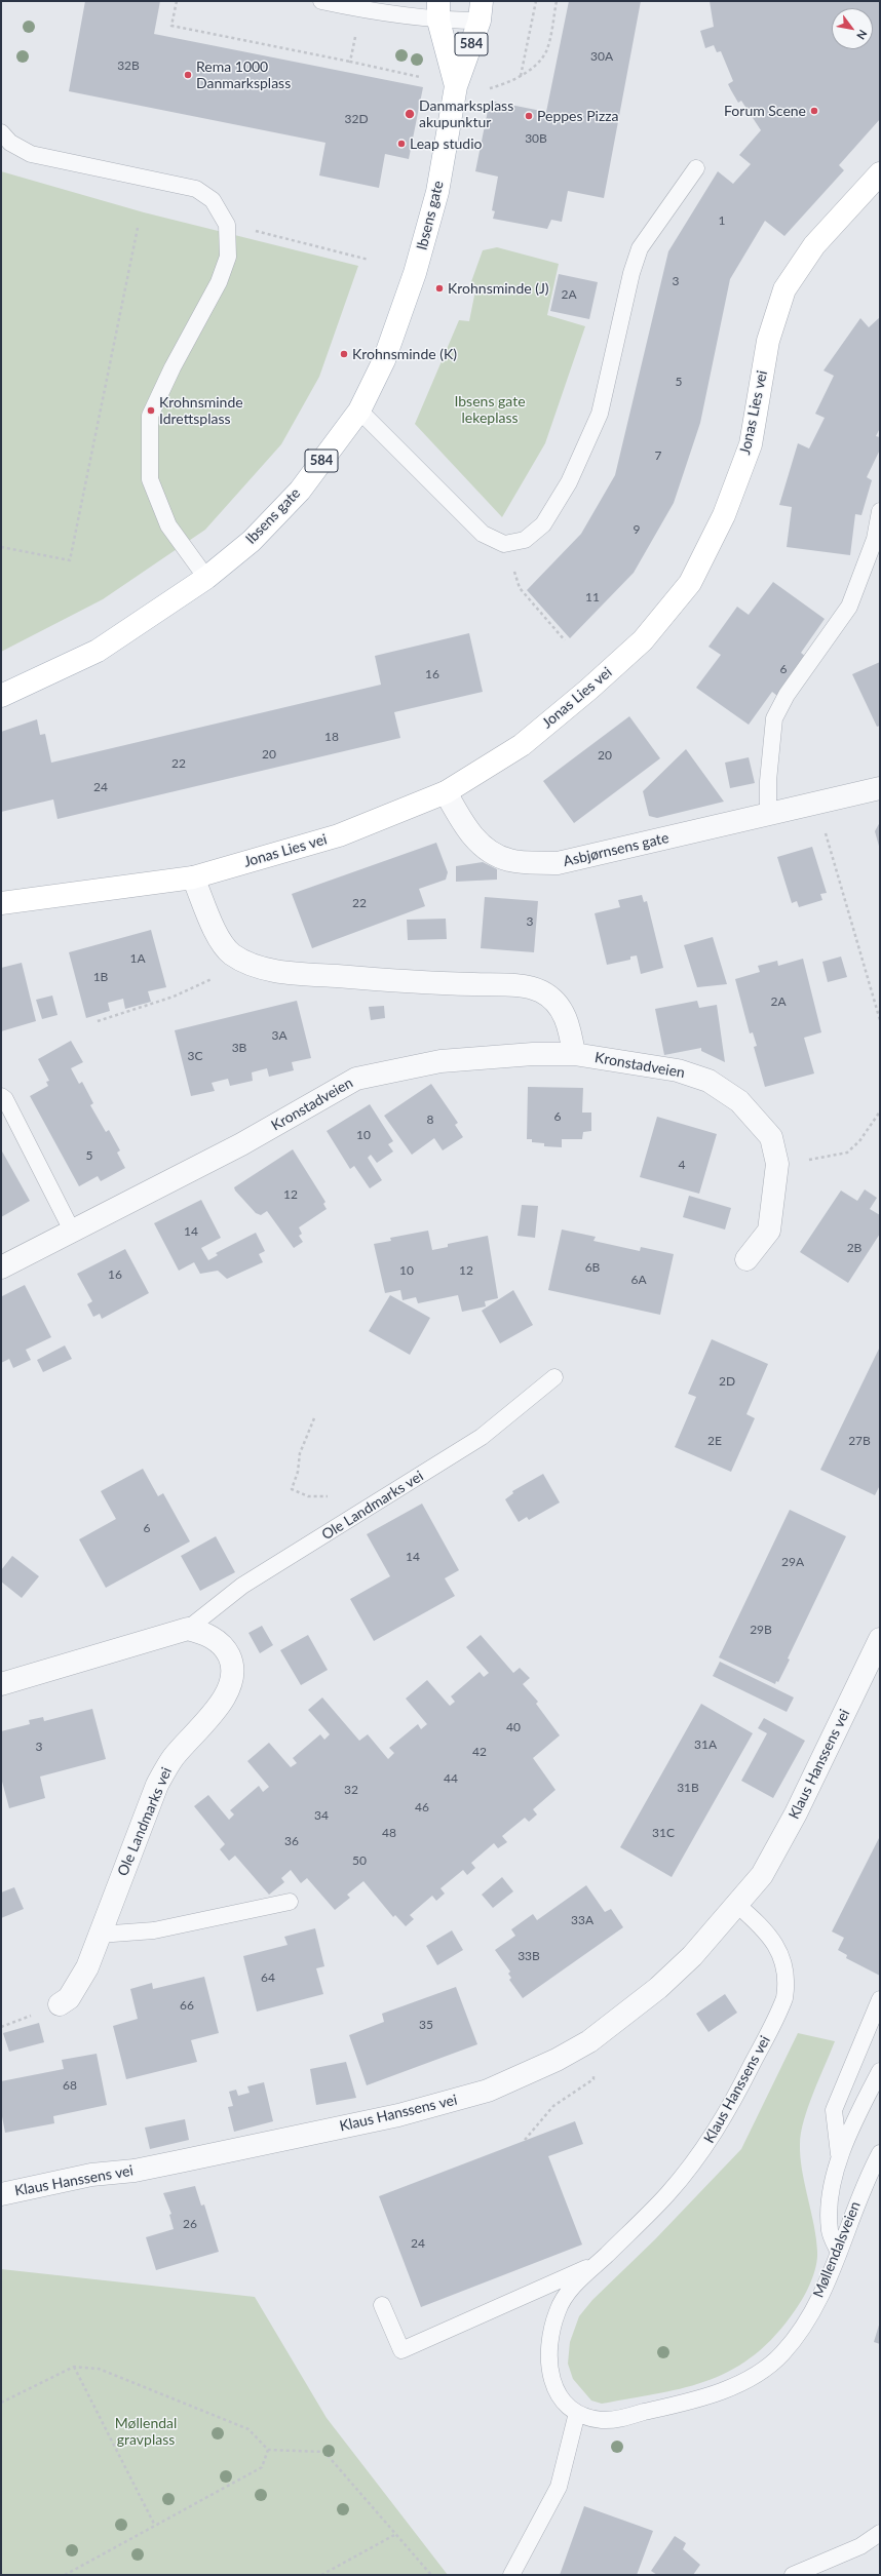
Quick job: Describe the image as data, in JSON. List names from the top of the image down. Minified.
{"streets":{"street":["584","Ibsens gate","Jonas Lies vei","Asbjørnsens gate","Kronstadveien","Ole Landmarks vei","Klaus Hanssens vei"],"lane":["Møllendalsveien"]},"crossings":[["Jonas Lies vei","Asbjørnsens gate"],["Jonas Lies vei","Kronstadveien"],["Klaus Hanssens vei","Møllendalsveien"]],"parks":["Ibsens gate lekeplass","Møllendal gravplass"],"places":["Rema 1000 Danmarksplass","Forum Scene","Danmarksplass akupunktur","Peppes Pizza","Leap studio","Krohnsminde (J)","Krohnsminde (K)","Krohnsminde Idrettsplass"],"house_numbers":["30A","32B","32D","30B","1","3","2A","5","7","9","11","6","16","18","20","20","22","24","22","3","1A","1B","2A","3A","3B","3C","6","8","10","5","4","12","14","2B","6B","10","12","16","6A","2D","2E","27B","6","14","29A","29B","40","31A","3","42","44","31B","32","46","34","48","31C","36","50","33A","33B","64","66","35","68","26","24"],"north":"bottom right"}
